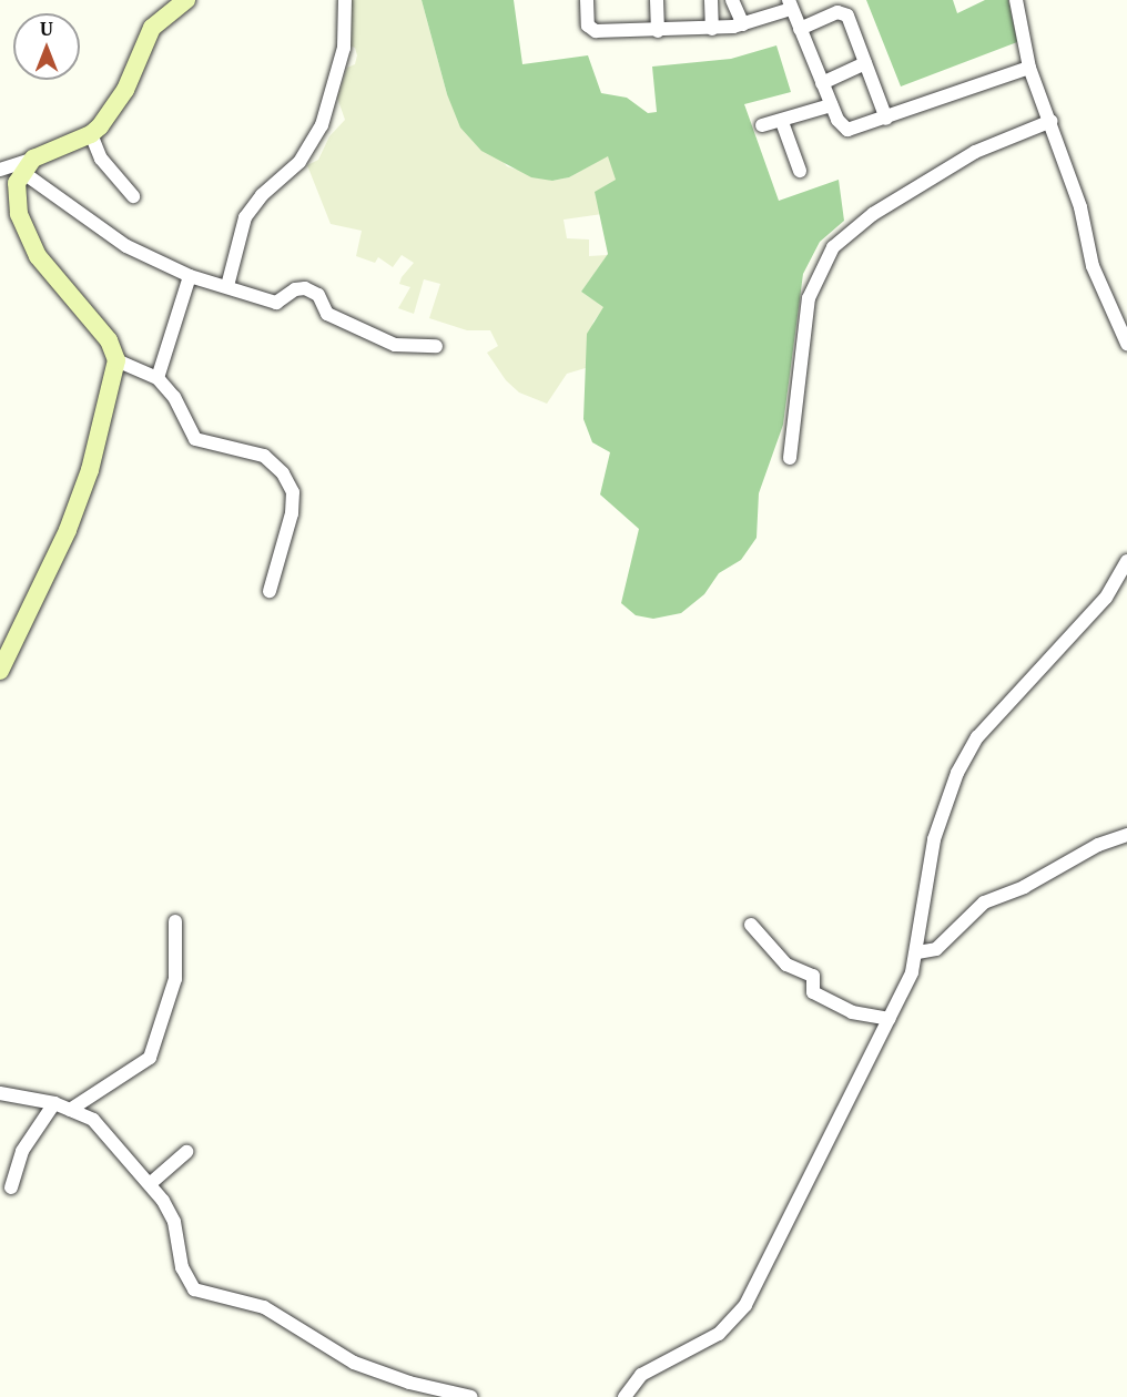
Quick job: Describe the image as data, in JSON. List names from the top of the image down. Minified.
{"north":"top"}
